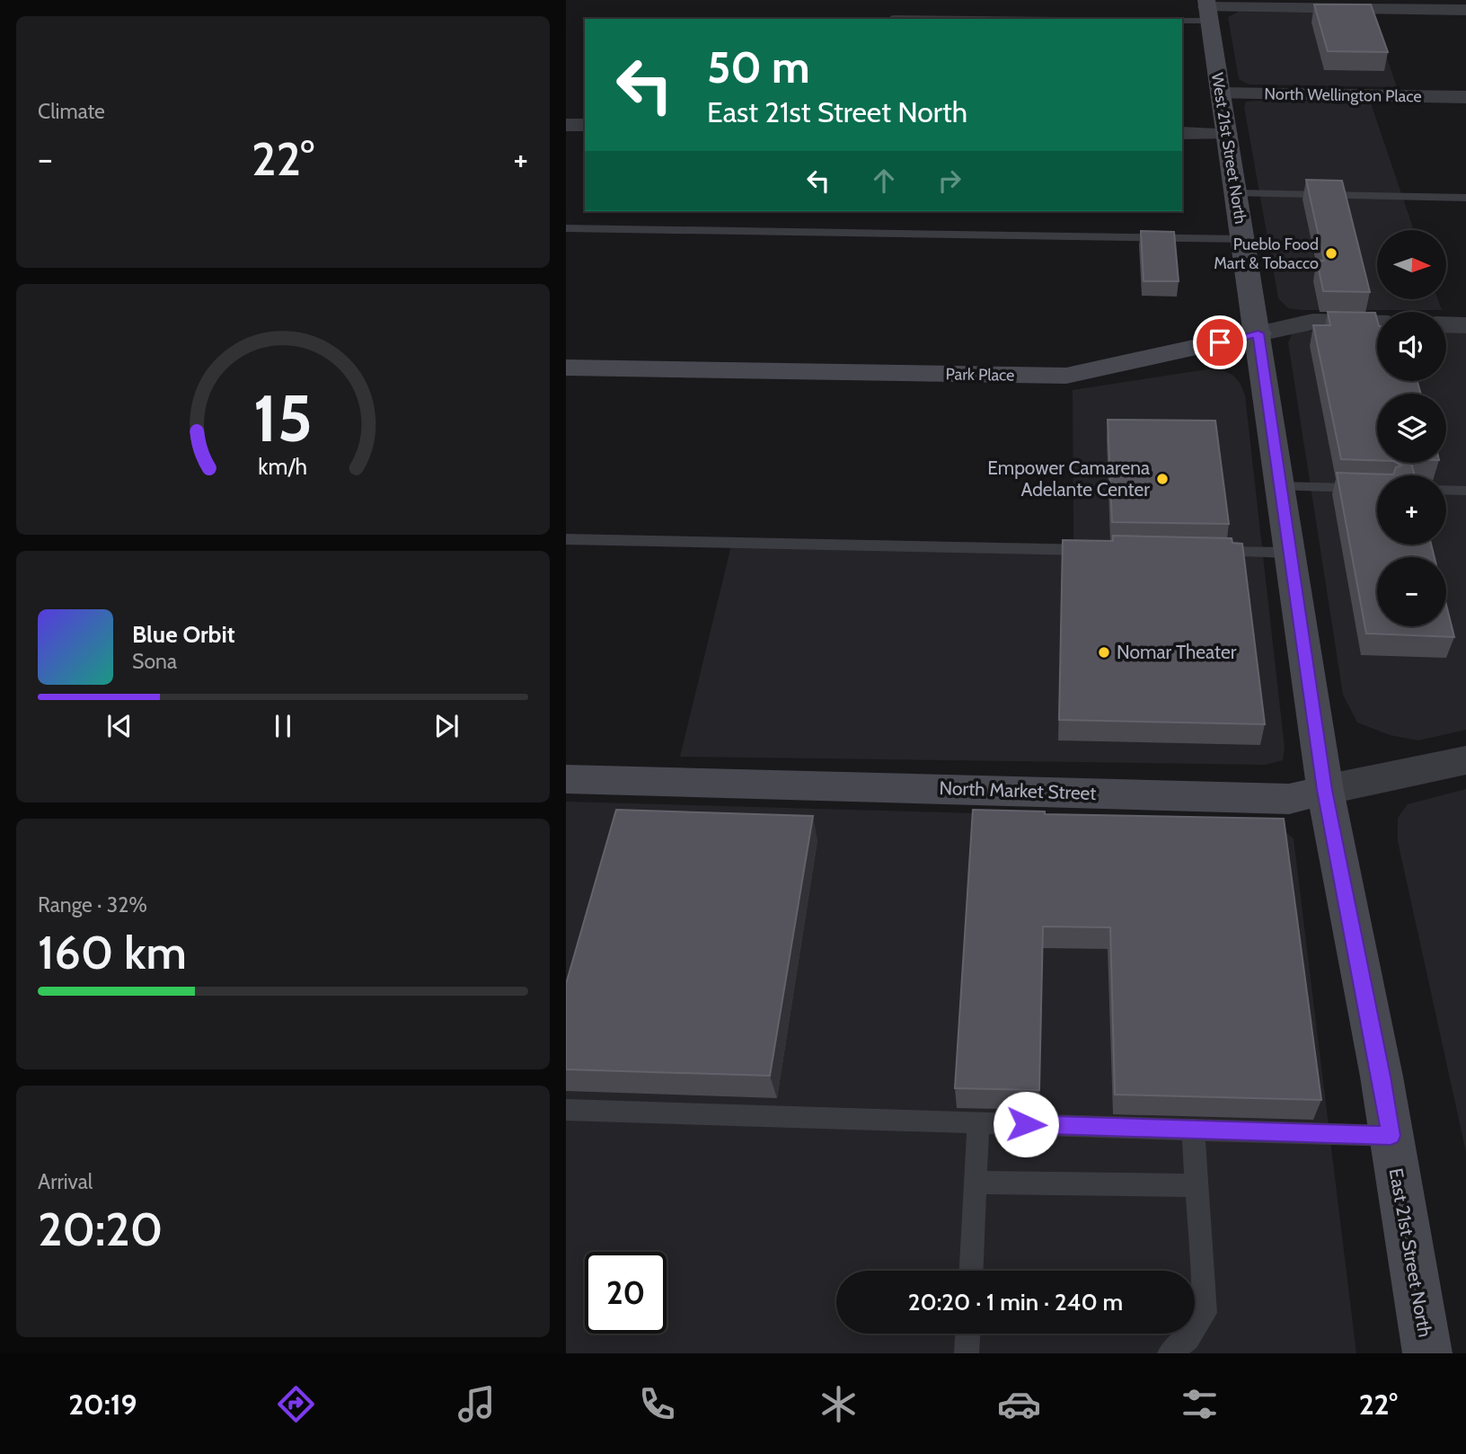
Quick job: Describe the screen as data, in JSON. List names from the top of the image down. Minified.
{"streets":{"main road":["West 21st Street North","Park Place","North Market Street","East 21st Street North"],"street":["North Wellington Place"]},"crossings":[["North Wellington Place","West 21st Street North"],["West 21st Street North","Park Place"],["West 21st Street North","East 21st Street North"],["Park Place","East 21st Street North"],["North Market Street","East 21st Street North"]],"places":["Pueblo Food Mart & Tobacco","Empower Camarena Adelante Center","Nomar Theater"],"north":"right","page":{"tile":["Climate",["Range · 32%","160 km"],["Arrival","20:20"]],"turn":["50 m","East 21st Street North"],"heat":["−","22°","+"],"map_buttons":["+","−"],"song":["Blue Orbit","Sona"],"limit":"20","trip":"20:20 · 1 min · 240 m","tabs":["20:19","22°"],"gauge":["15","km/h"]}}
